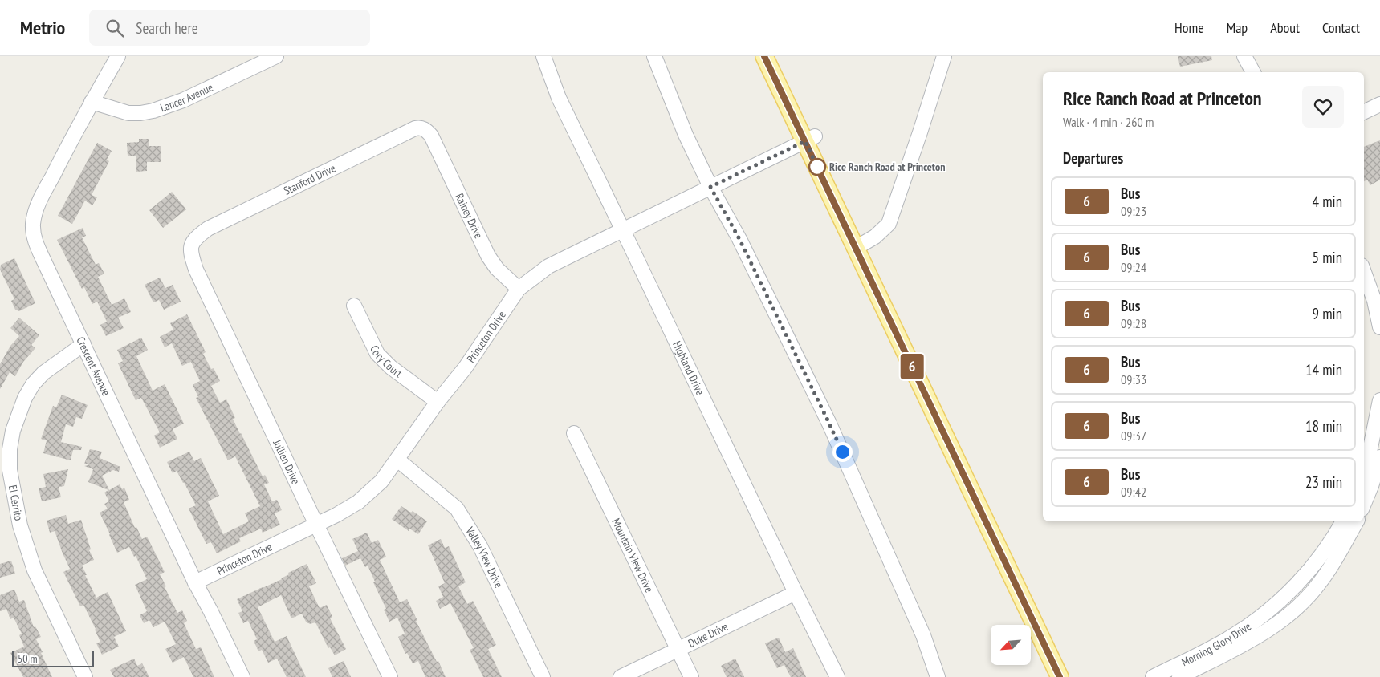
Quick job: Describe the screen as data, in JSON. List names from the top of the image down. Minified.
{"streets":{"street":["Lancer Avenue","Stanford Drive","Rainey Drive","Princeton Drive","Cory Court","Crescent Avenue","Highland Drive","Jullien Drive","El Cerrito","Mountain View Drive","Valley View Drive","Duke Drive","Morning Glory Drive"]},"crossings":[["Lancer Avenue","Crescent Avenue"],["Stanford Drive","Rainey Drive"],["Stanford Drive","Jullien Drive"],["Rainey Drive","Princeton Drive"],["Princeton Drive","Cory Court"],["Princeton Drive","Crescent Avenue"],["Princeton Drive","Highland Drive"],["Princeton Drive","Jullien Drive"],["Princeton Drive","Valley View Drive"],["Crescent Avenue","El Cerrito"],["Highland Drive","Duke Drive"],["Mountain View Drive","Duke Drive"]],"places":["Rice Ranch Road at Princeton"],"lines":["bus line 6"],"scale_bar":"50 m","north":"bottom left","page":{"header":"Metrio","search":"Search here","nav":["Home","Map","About","Contact"],"on_map":"6","heading":[["Rice Ranch Road at Princeton","Walk · 4 min · 260 m"],"Departures"],"list":[{"mark":"6","name":"Bus","note":"09:23","value":"4 min"},{"mark":"6","name":"Bus","note":"09:24","value":"5 min"},{"mark":"6","name":"Bus","note":"09:28","value":"9 min"},{"mark":"6","name":"Bus","note":"09:33","value":"14 min"},{"mark":"6","name":"Bus","note":"09:37","value":"18 min"},{"mark":"6","name":"Bus","note":"09:42","value":"23 min"}],"scale":"50 m"}}
